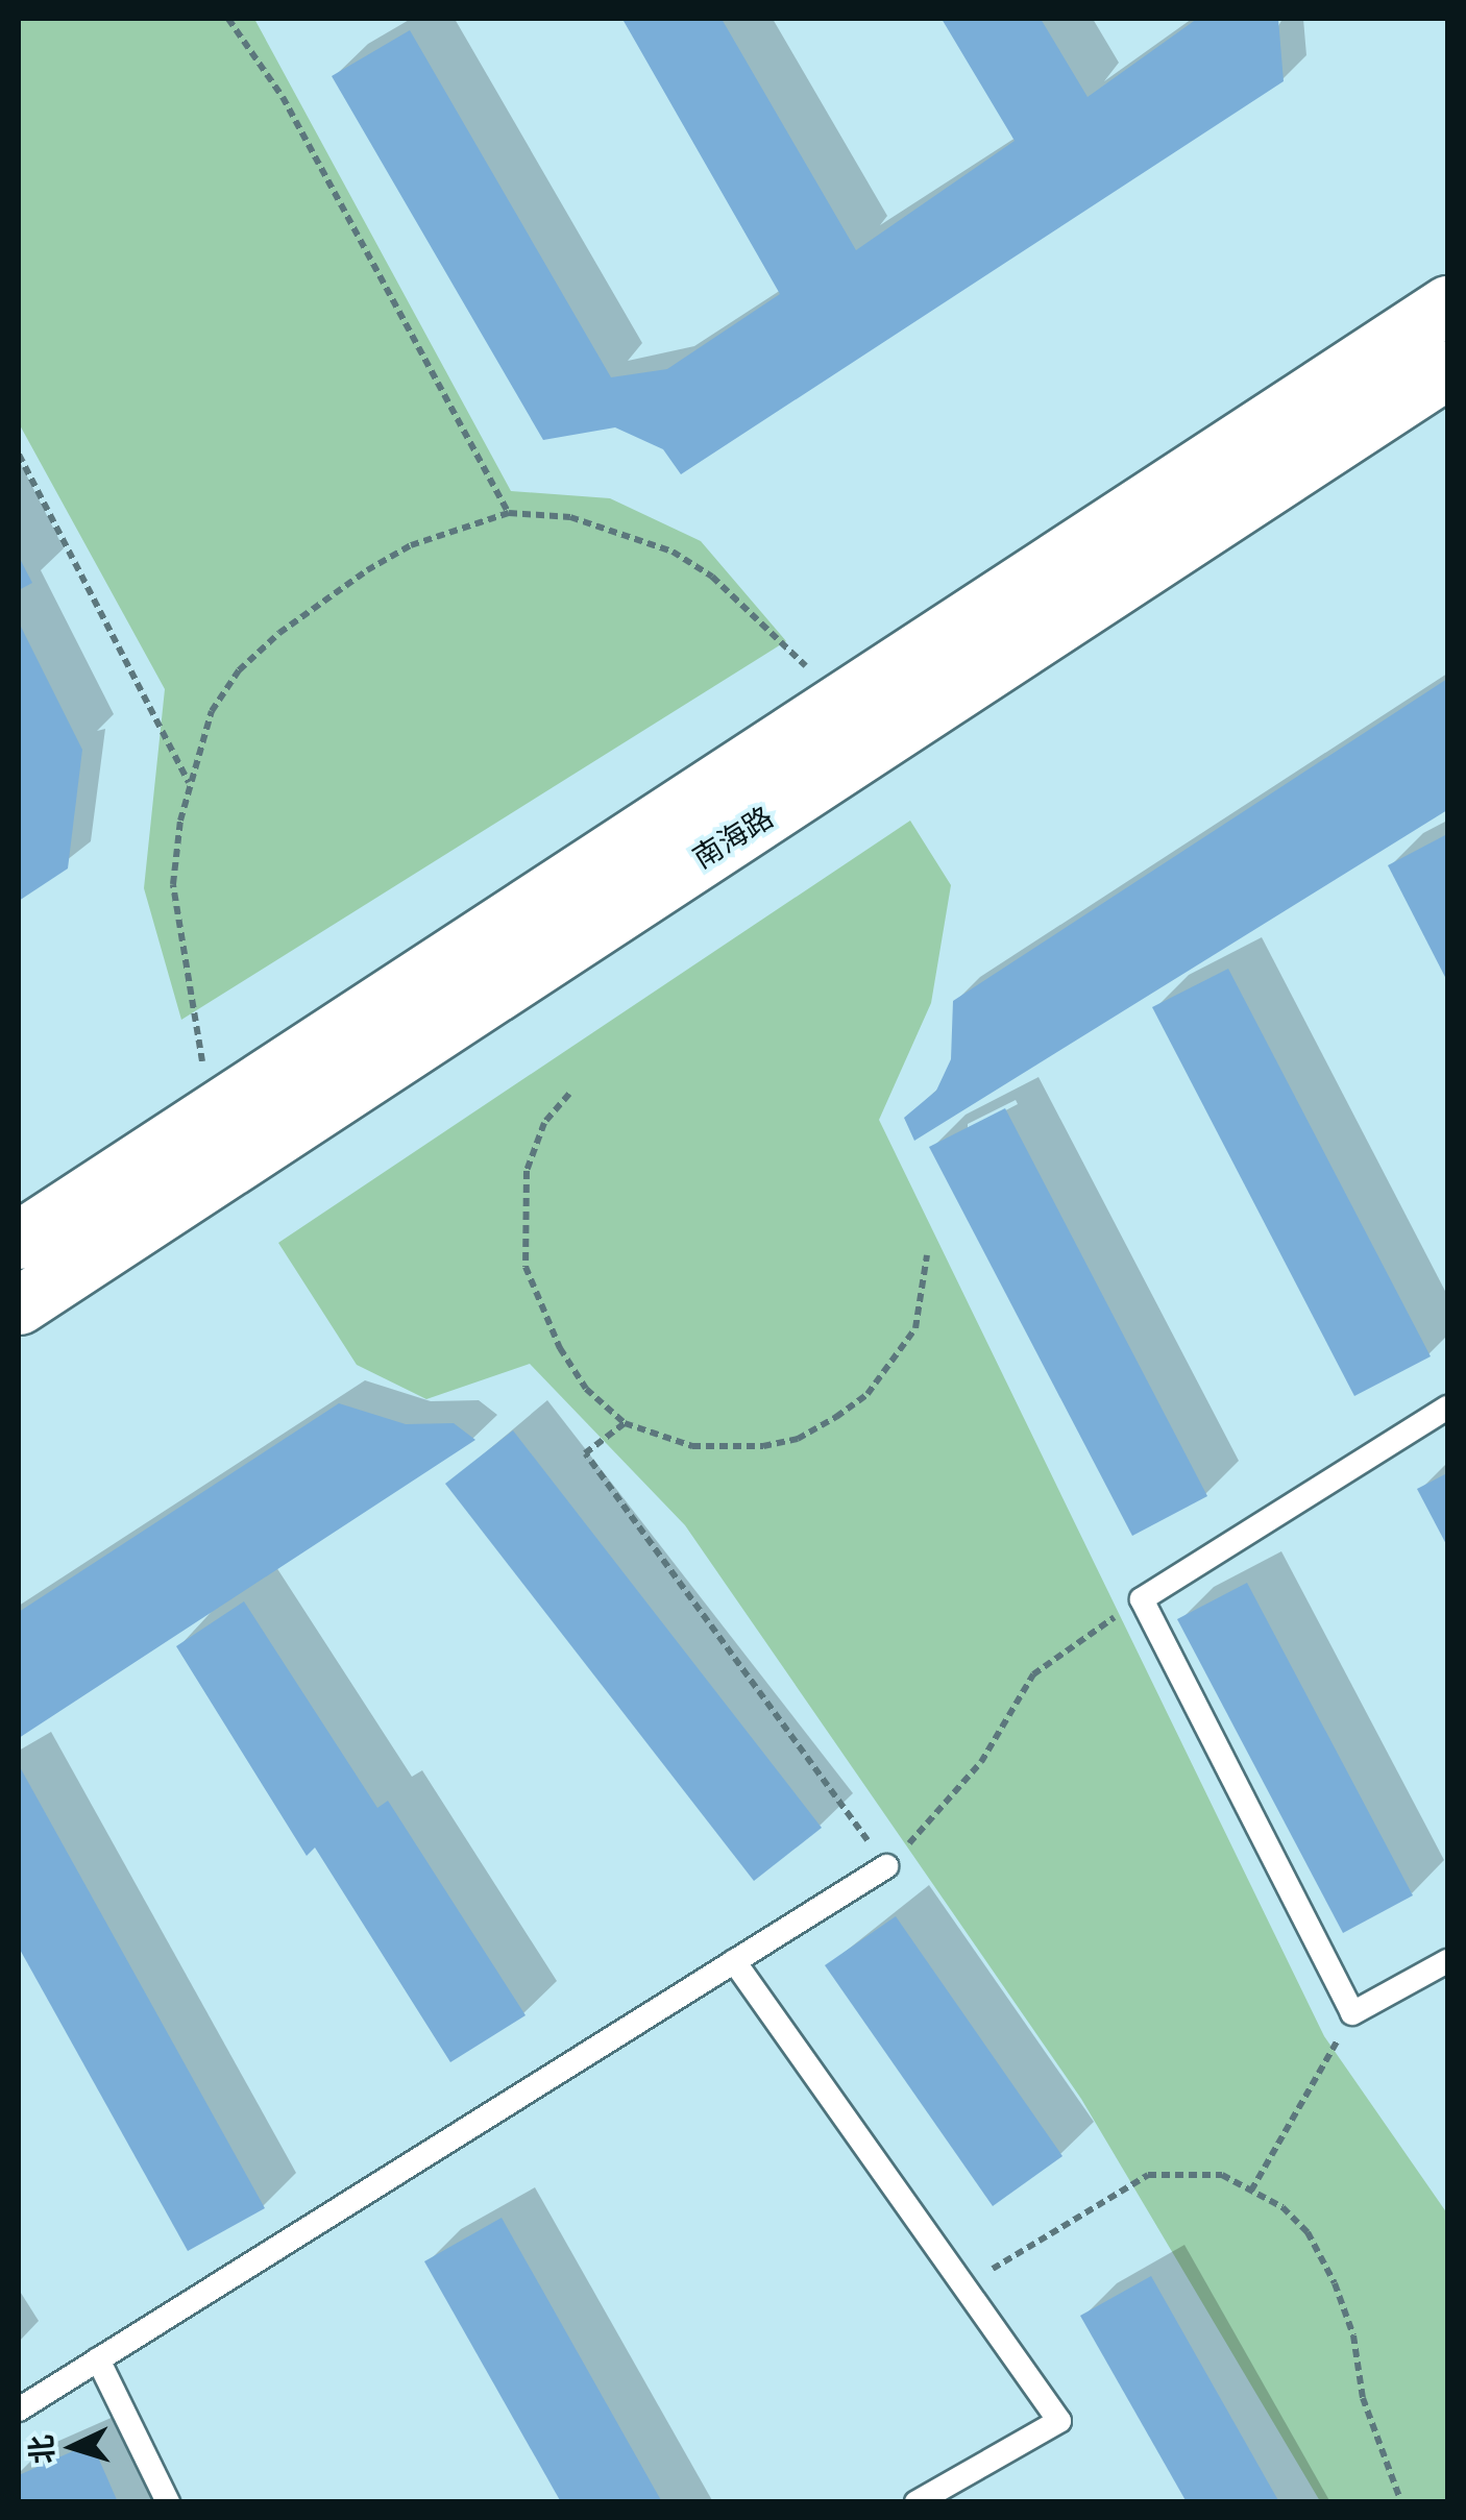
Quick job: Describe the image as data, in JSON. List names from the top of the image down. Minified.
{"streets":{"main road":["南海路"]},"north":"left"}
